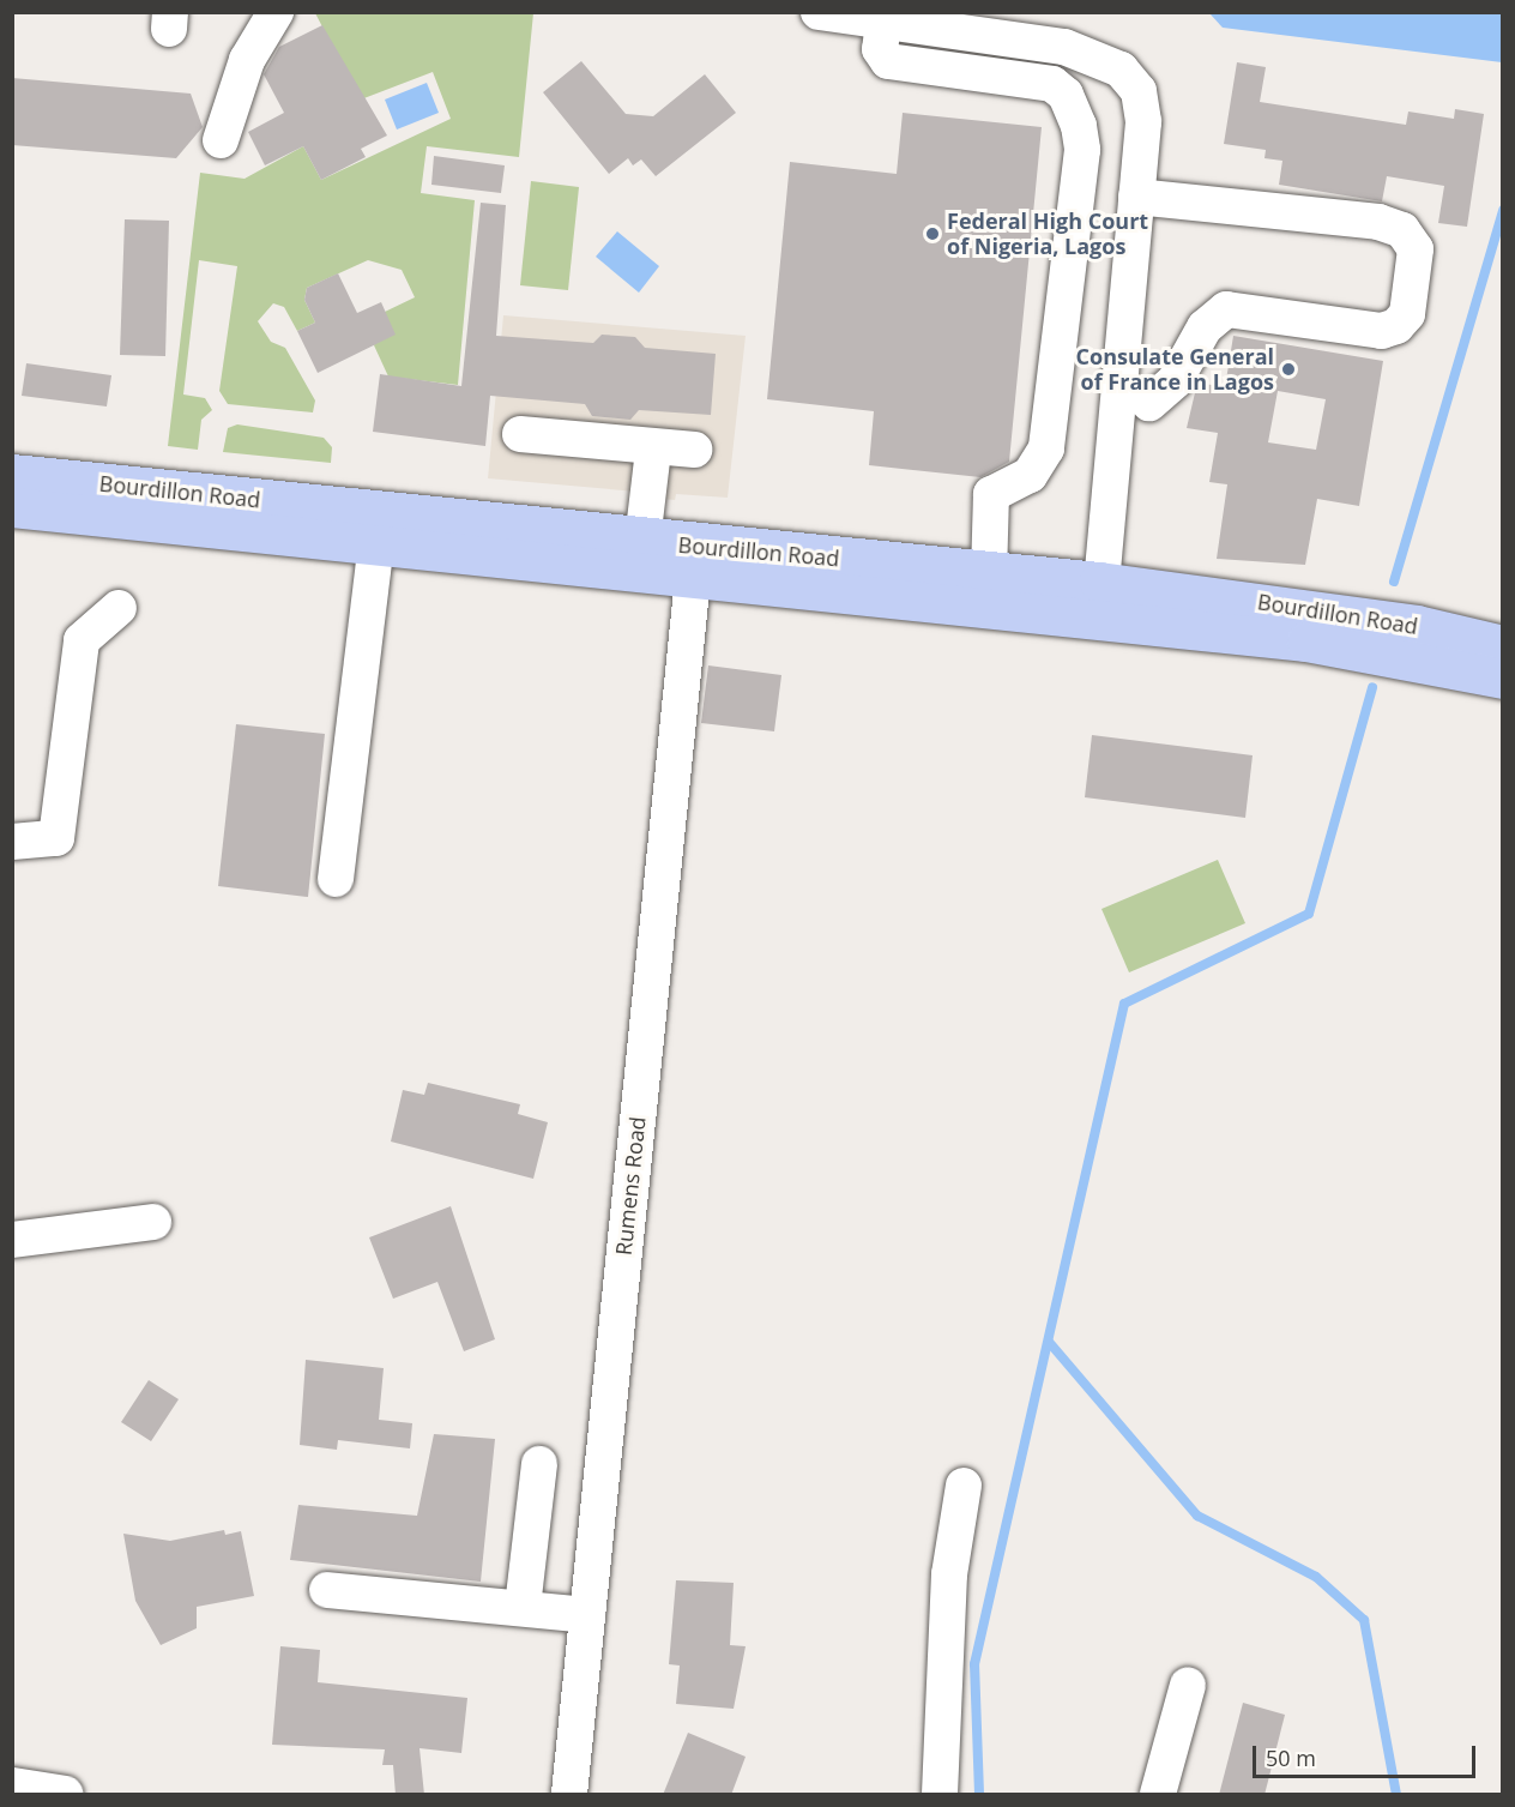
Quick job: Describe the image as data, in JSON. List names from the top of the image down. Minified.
{"streets":{"main road":["Bourdillon Road"],"street":["Rumens Road"]},"crossings":[["Bourdillon Road","Rumens Road"]],"places":["Federal High Court of Nigeria, Lagos","Consulate General of France in Lagos"],"scale_bar":"50 m"}
